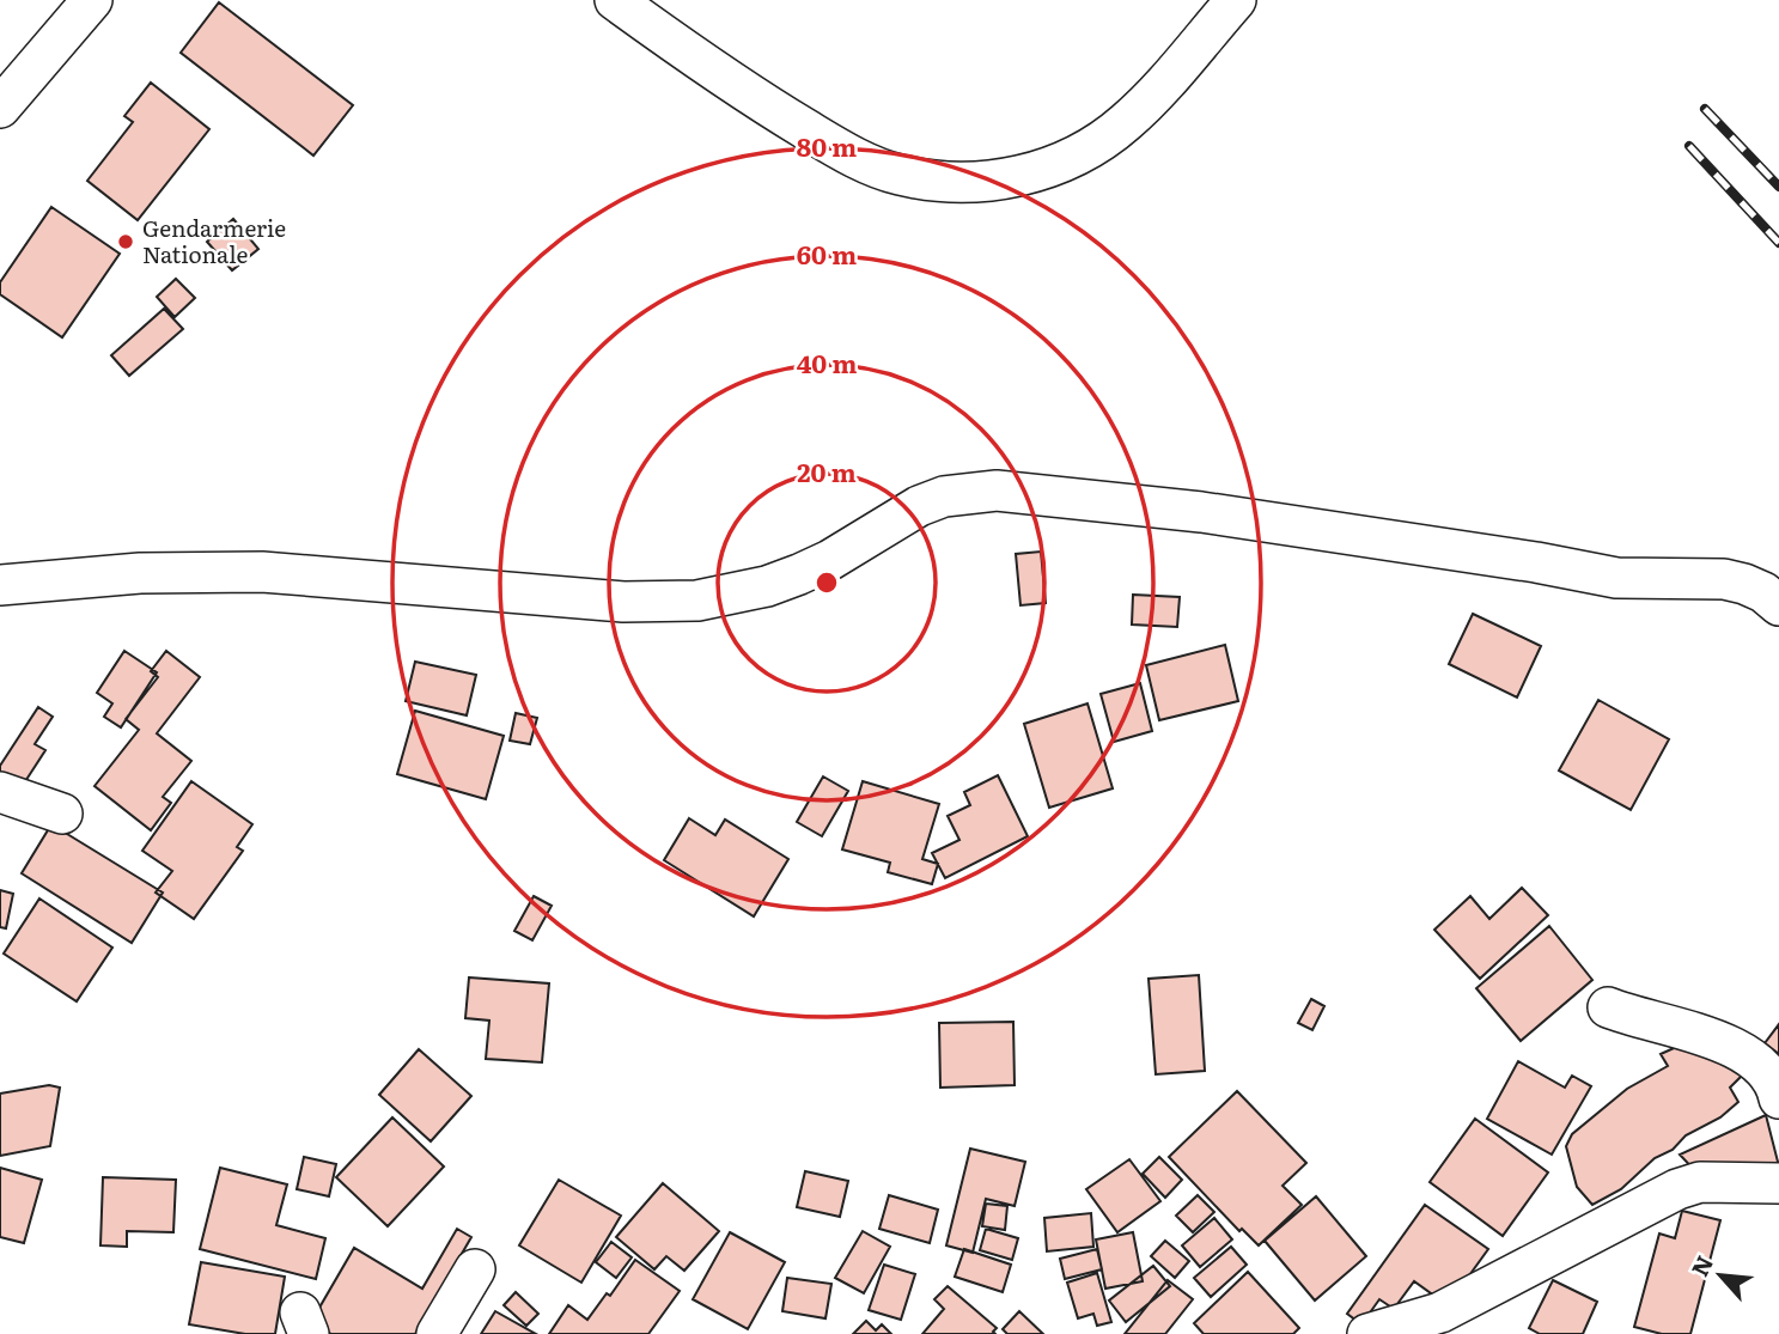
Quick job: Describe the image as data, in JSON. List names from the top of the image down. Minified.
{"places":["Gendarmerie Nationale"],"north":"top left","rings":["80 m","60 m","40 m","20 m"]}
